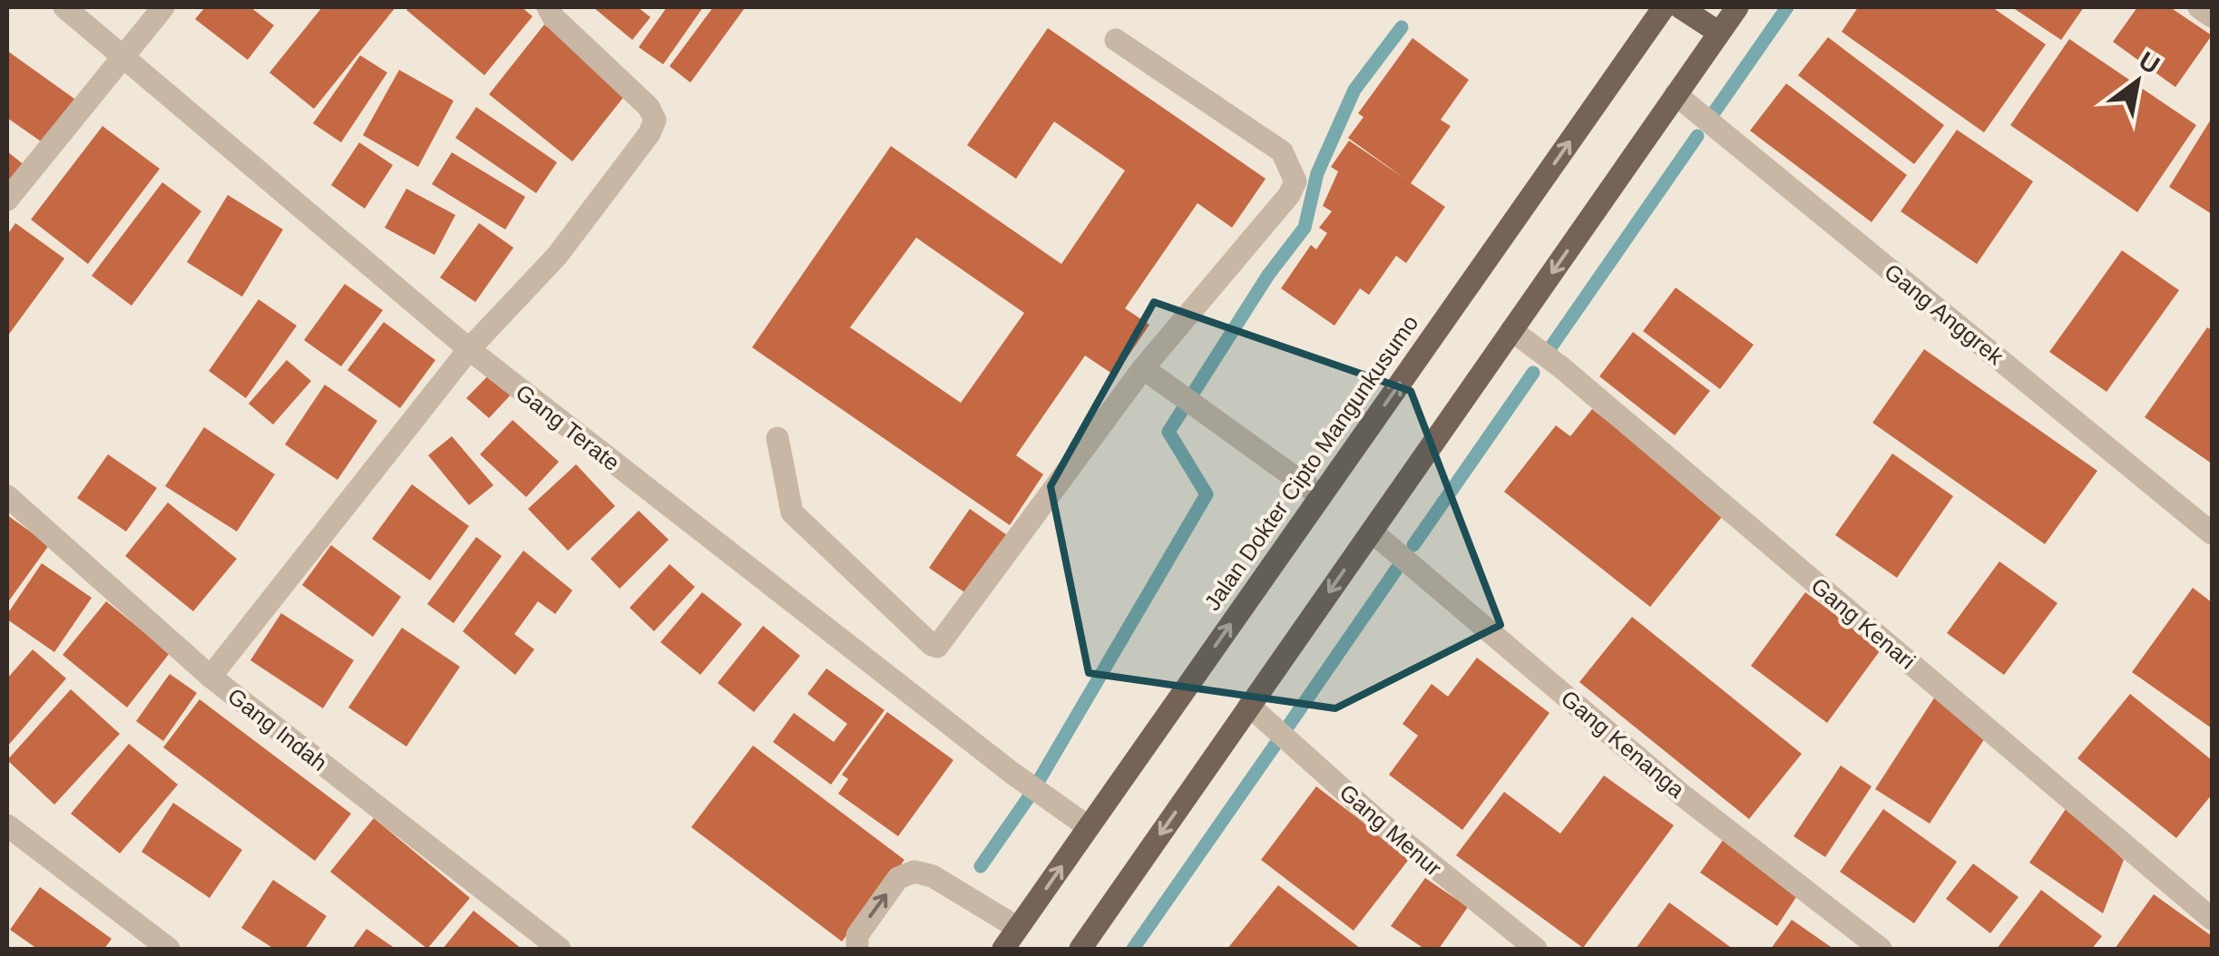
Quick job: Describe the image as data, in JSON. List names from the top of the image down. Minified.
{"streets":{"main road":["Jalan Dokter Cipto Mangunkusumo"],"street":["Gang Anggrek","Gang Terate","Gang Kenari","Gang Indah","Gang Kenanga","Gang Menur"]},"crossings":[["Gang Terate","Jalan Dokter Cipto Mangunkusumo"]],"north":"top right"}
